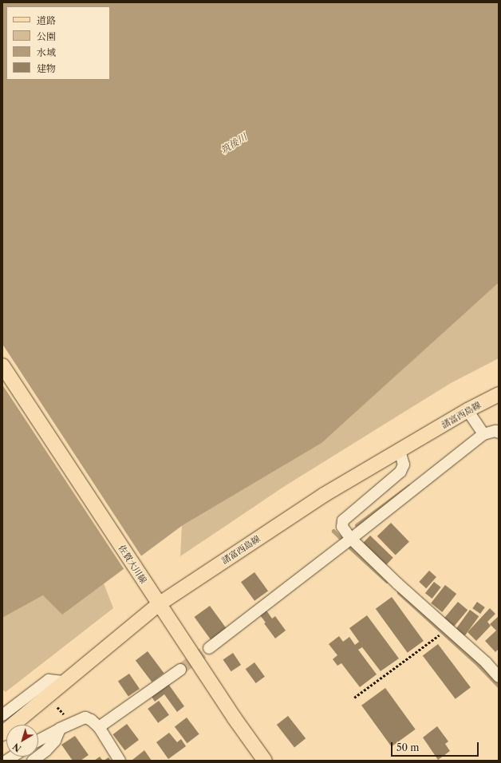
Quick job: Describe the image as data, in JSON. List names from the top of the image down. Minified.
{"streets":{"main road":["諸富西島線","佐賀大川線"]},"crossings":[["諸富西島線","佐賀大川線"]],"water":["筑後川"],"legend":["道路","公園","水域","建物"],"scale_bar":"50 m","north":"bottom left"}
